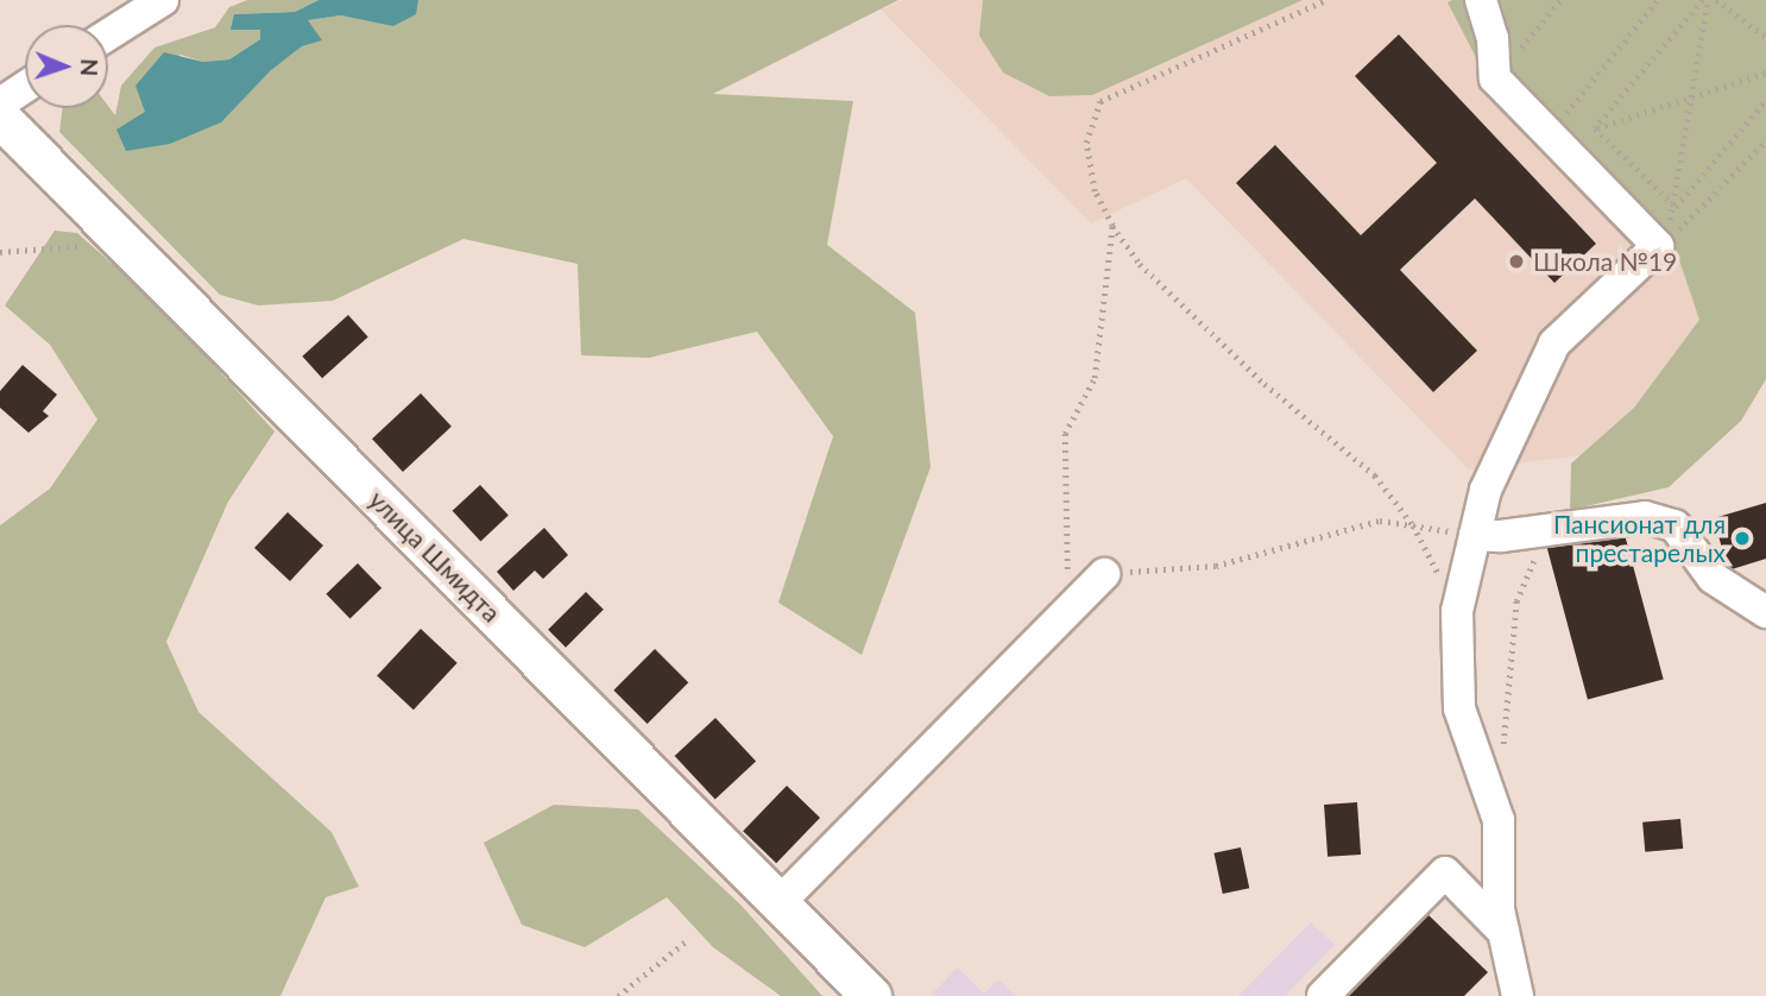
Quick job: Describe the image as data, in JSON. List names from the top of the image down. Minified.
{"streets":{"main road":["улица Шмидта"]},"places":["Школа №19","Пансионат для престарелых"],"north":"right"}
